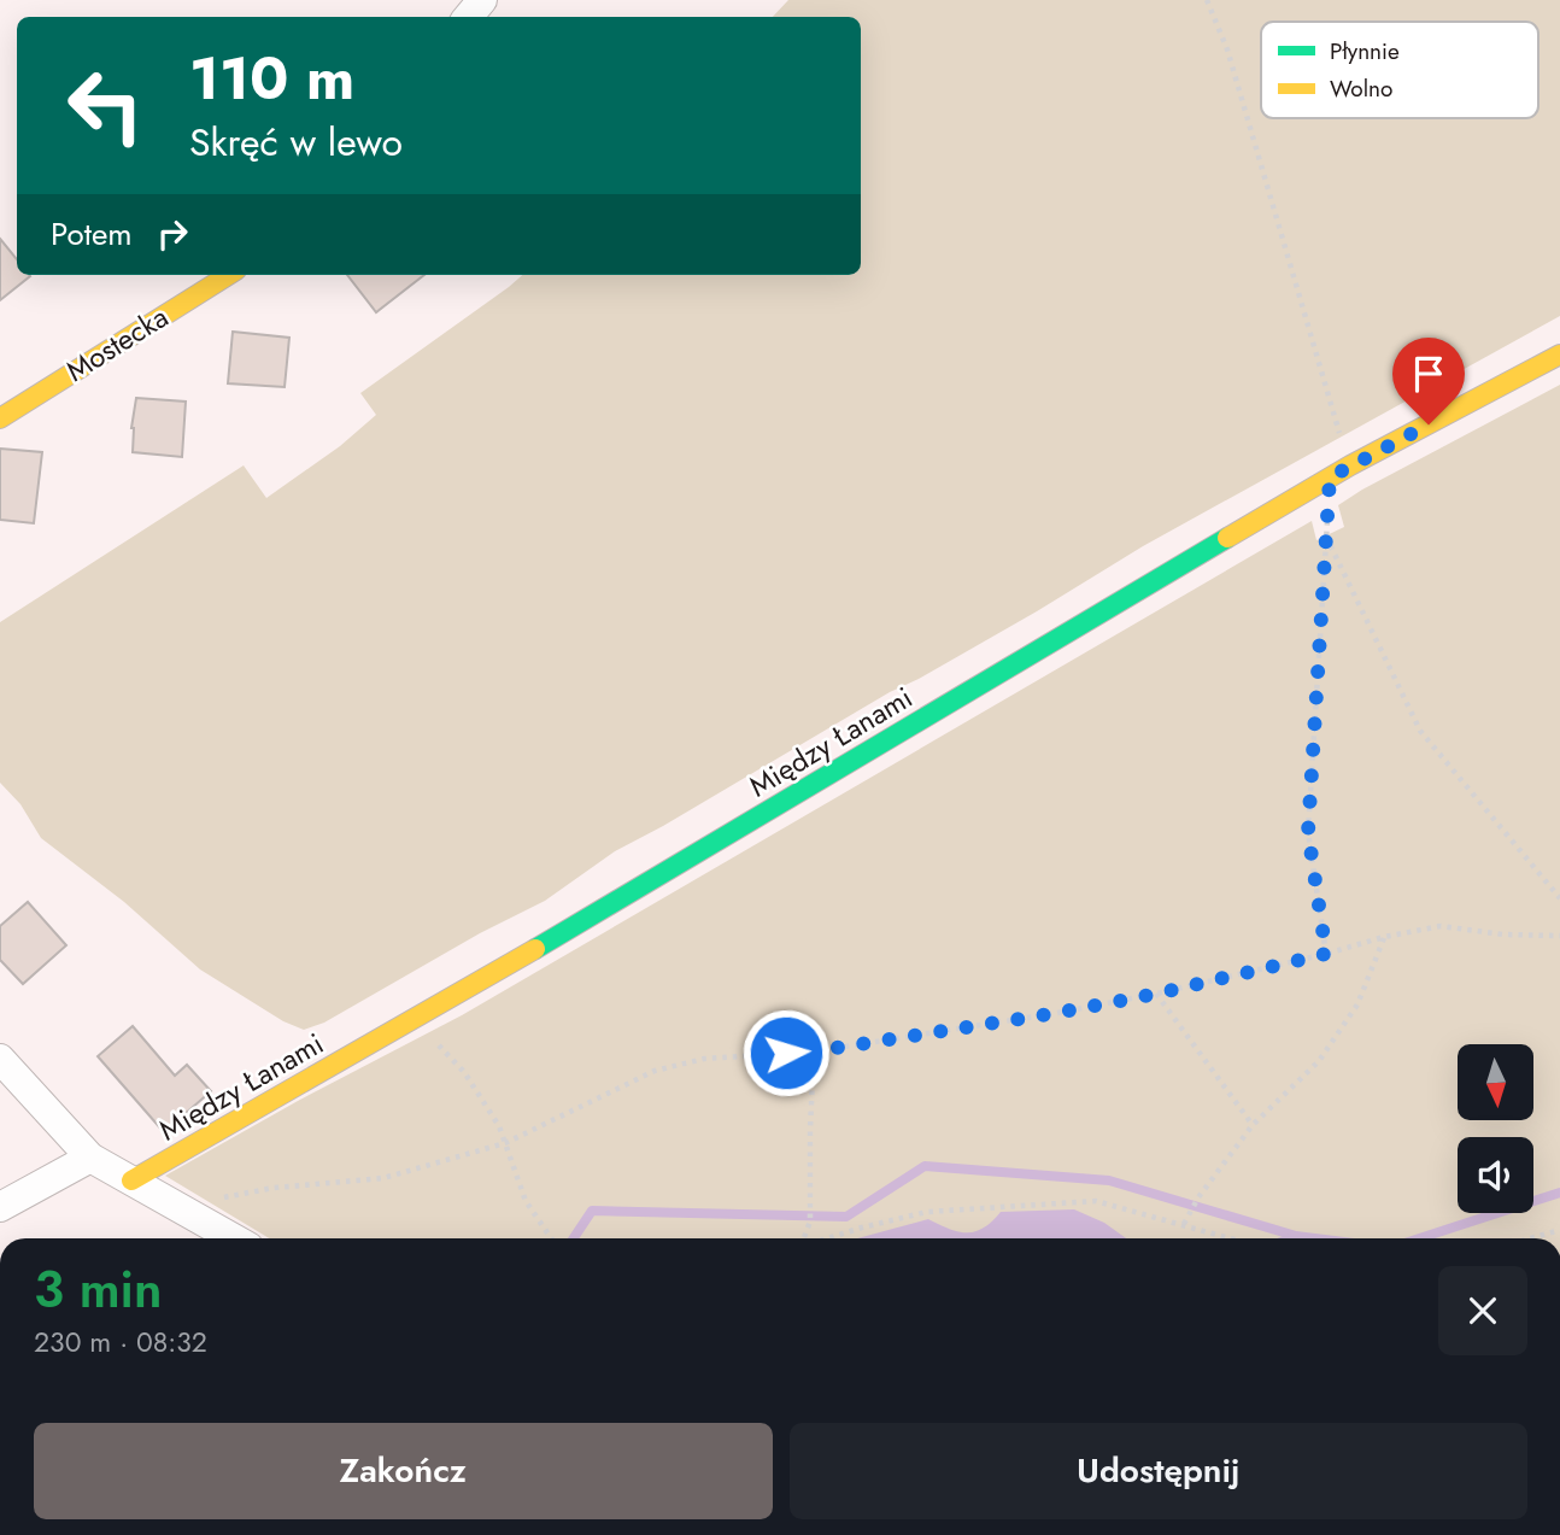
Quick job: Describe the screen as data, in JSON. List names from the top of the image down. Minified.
{"streets":{"street":["Mostecka","Między Łanami"]},"legend":["Płynnie","Wolno"],"north":"bottom","page":{"turn":["110 m","Skręć w lewo"],"then":"Potem","heading":["3 min","230 m · 08:32"],"buttons":["Zakończ","Udostępnij"]}}
